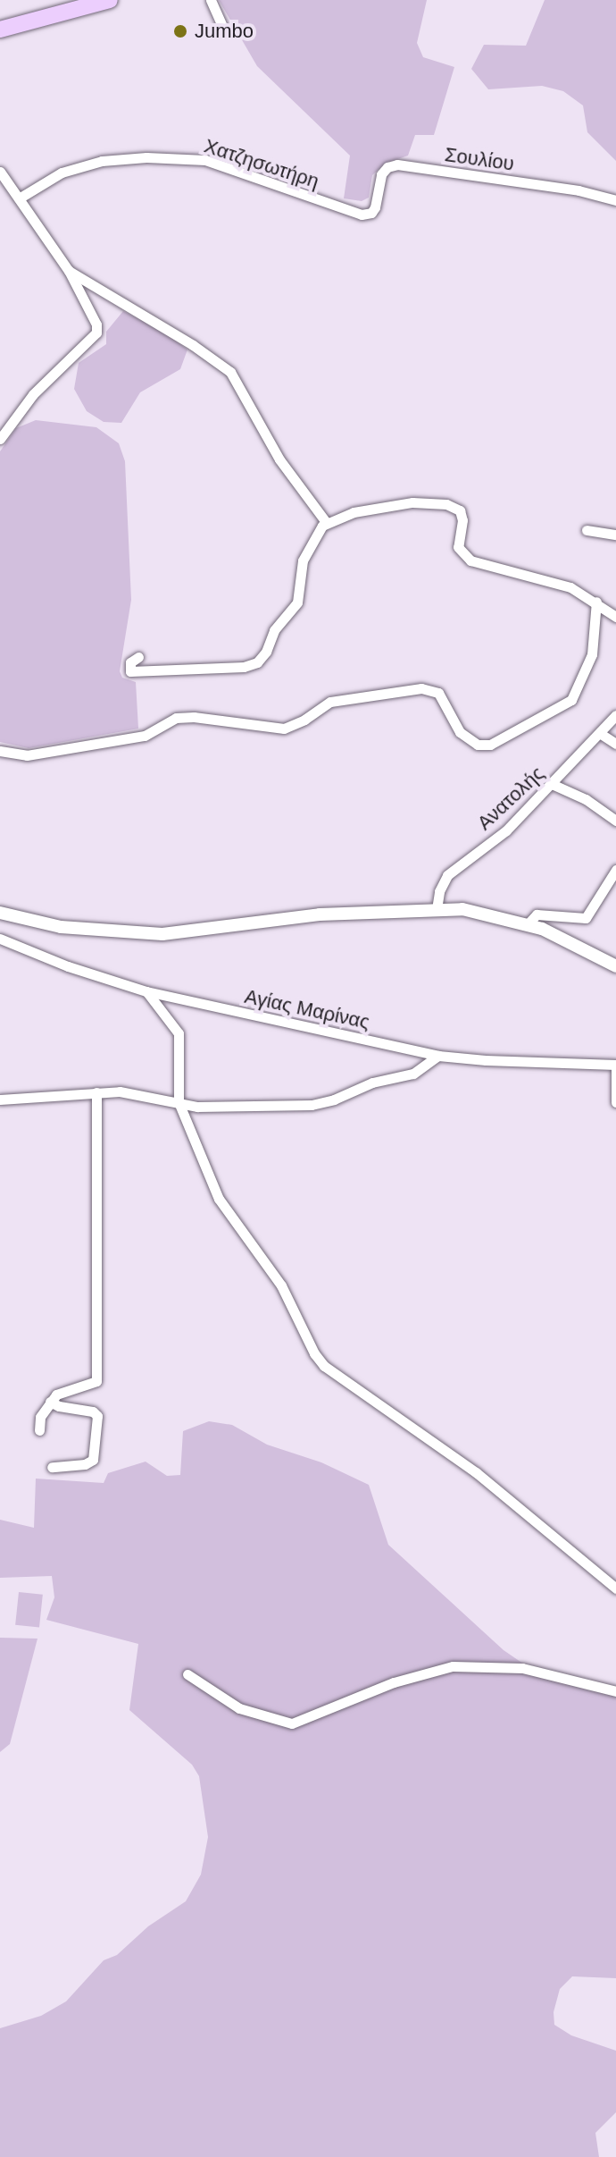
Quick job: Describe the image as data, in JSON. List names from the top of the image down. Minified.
{"streets":{"street":["Σουλίου","Χατζησωτήρη","Ανατολής","Αγίας Μαρίνας"]},"crossings":[["Σουλίου","Χατζησωτήρη"]],"places":["Jumbo"]}
